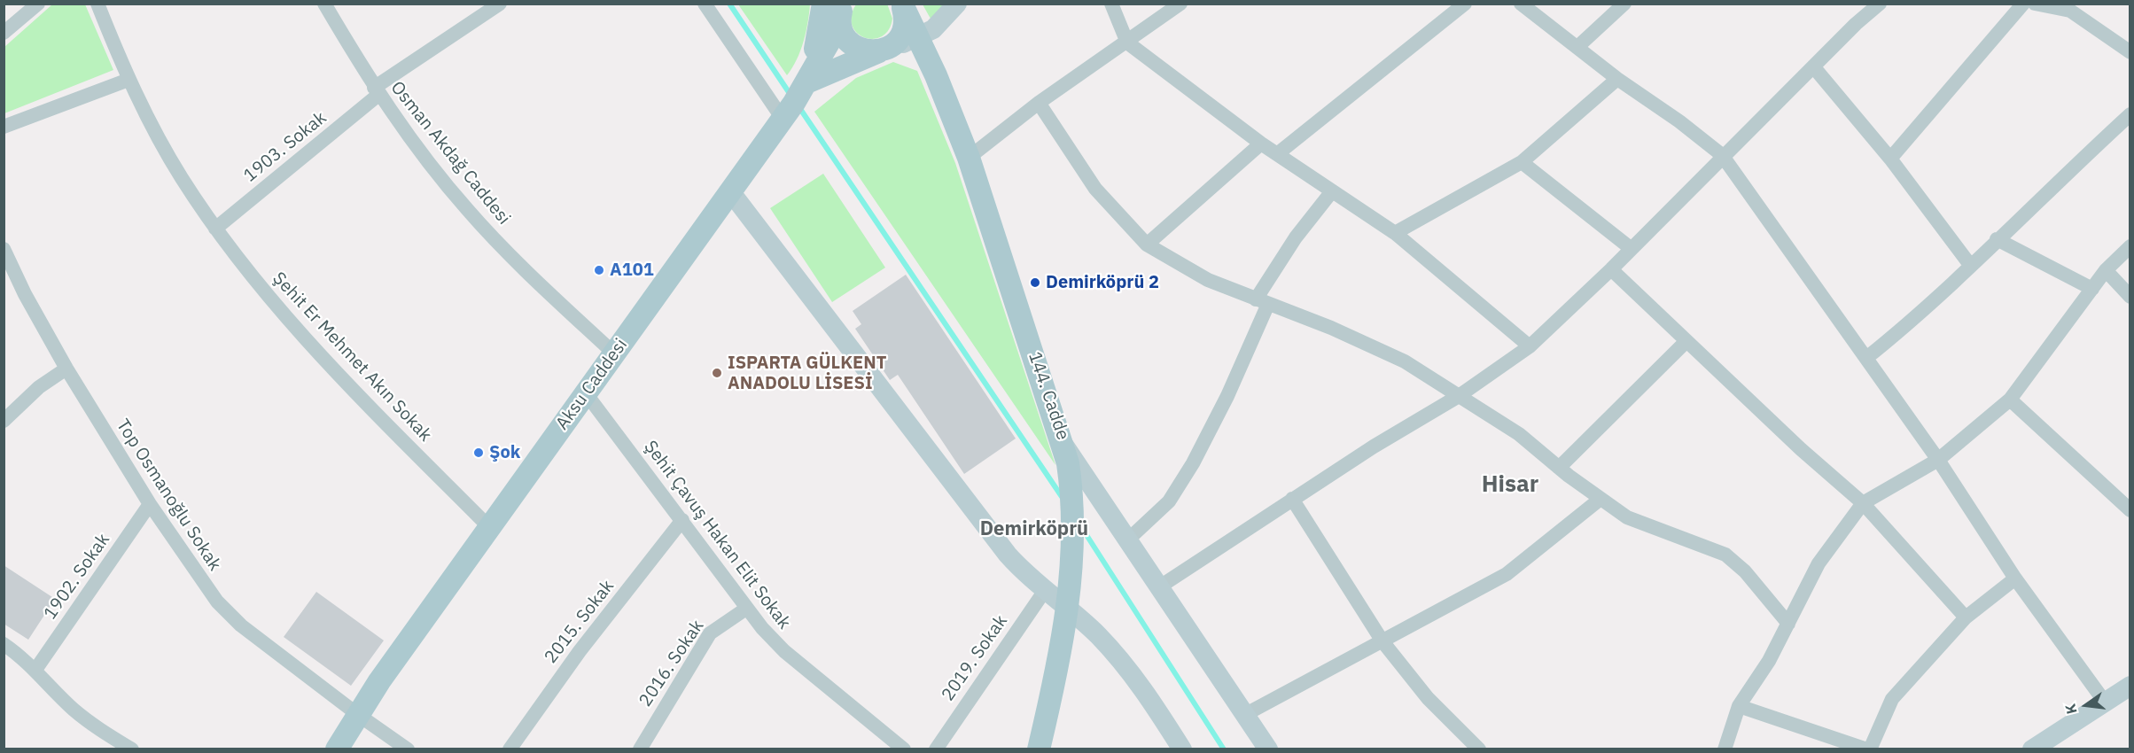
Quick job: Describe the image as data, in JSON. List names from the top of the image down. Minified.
{"streets":{"main road":["Aksu Caddesi","144. Cadde"],"street":["1903. Sokak","Osman Akdağ Caddesi","Şehit Er Mehmet Akın Sokak","Top Osmanoğlu Sokak","Şehit Çavuş Hakan Elit Sokak","1902. Sokak","2015. Sokak","2019. Sokak","2016. Sokak"]},"crossings":[["1903. Sokak","Osman Akdağ Caddesi"],["1903. Sokak","Şehit Er Mehmet Akın Sokak"],["Osman Akdağ Caddesi","Aksu Caddesi"],["Şehit Er Mehmet Akın Sokak","Aksu Caddesi"],["Aksu Caddesi","Top Osmanoğlu Sokak"],["Aksu Caddesi","Şehit Çavuş Hakan Elit Sokak"],["Top Osmanoğlu Sokak","1902. Sokak"],["Şehit Çavuş Hakan Elit Sokak","2015. Sokak"],["Şehit Çavuş Hakan Elit Sokak","2016. Sokak"]],"districts":["Hisar","Demirköprü"],"places":["A101","Demirköprü 2","ISPARTA GÜLKENT ANADOLU LİSESİ","Şok"],"north":"left"}
